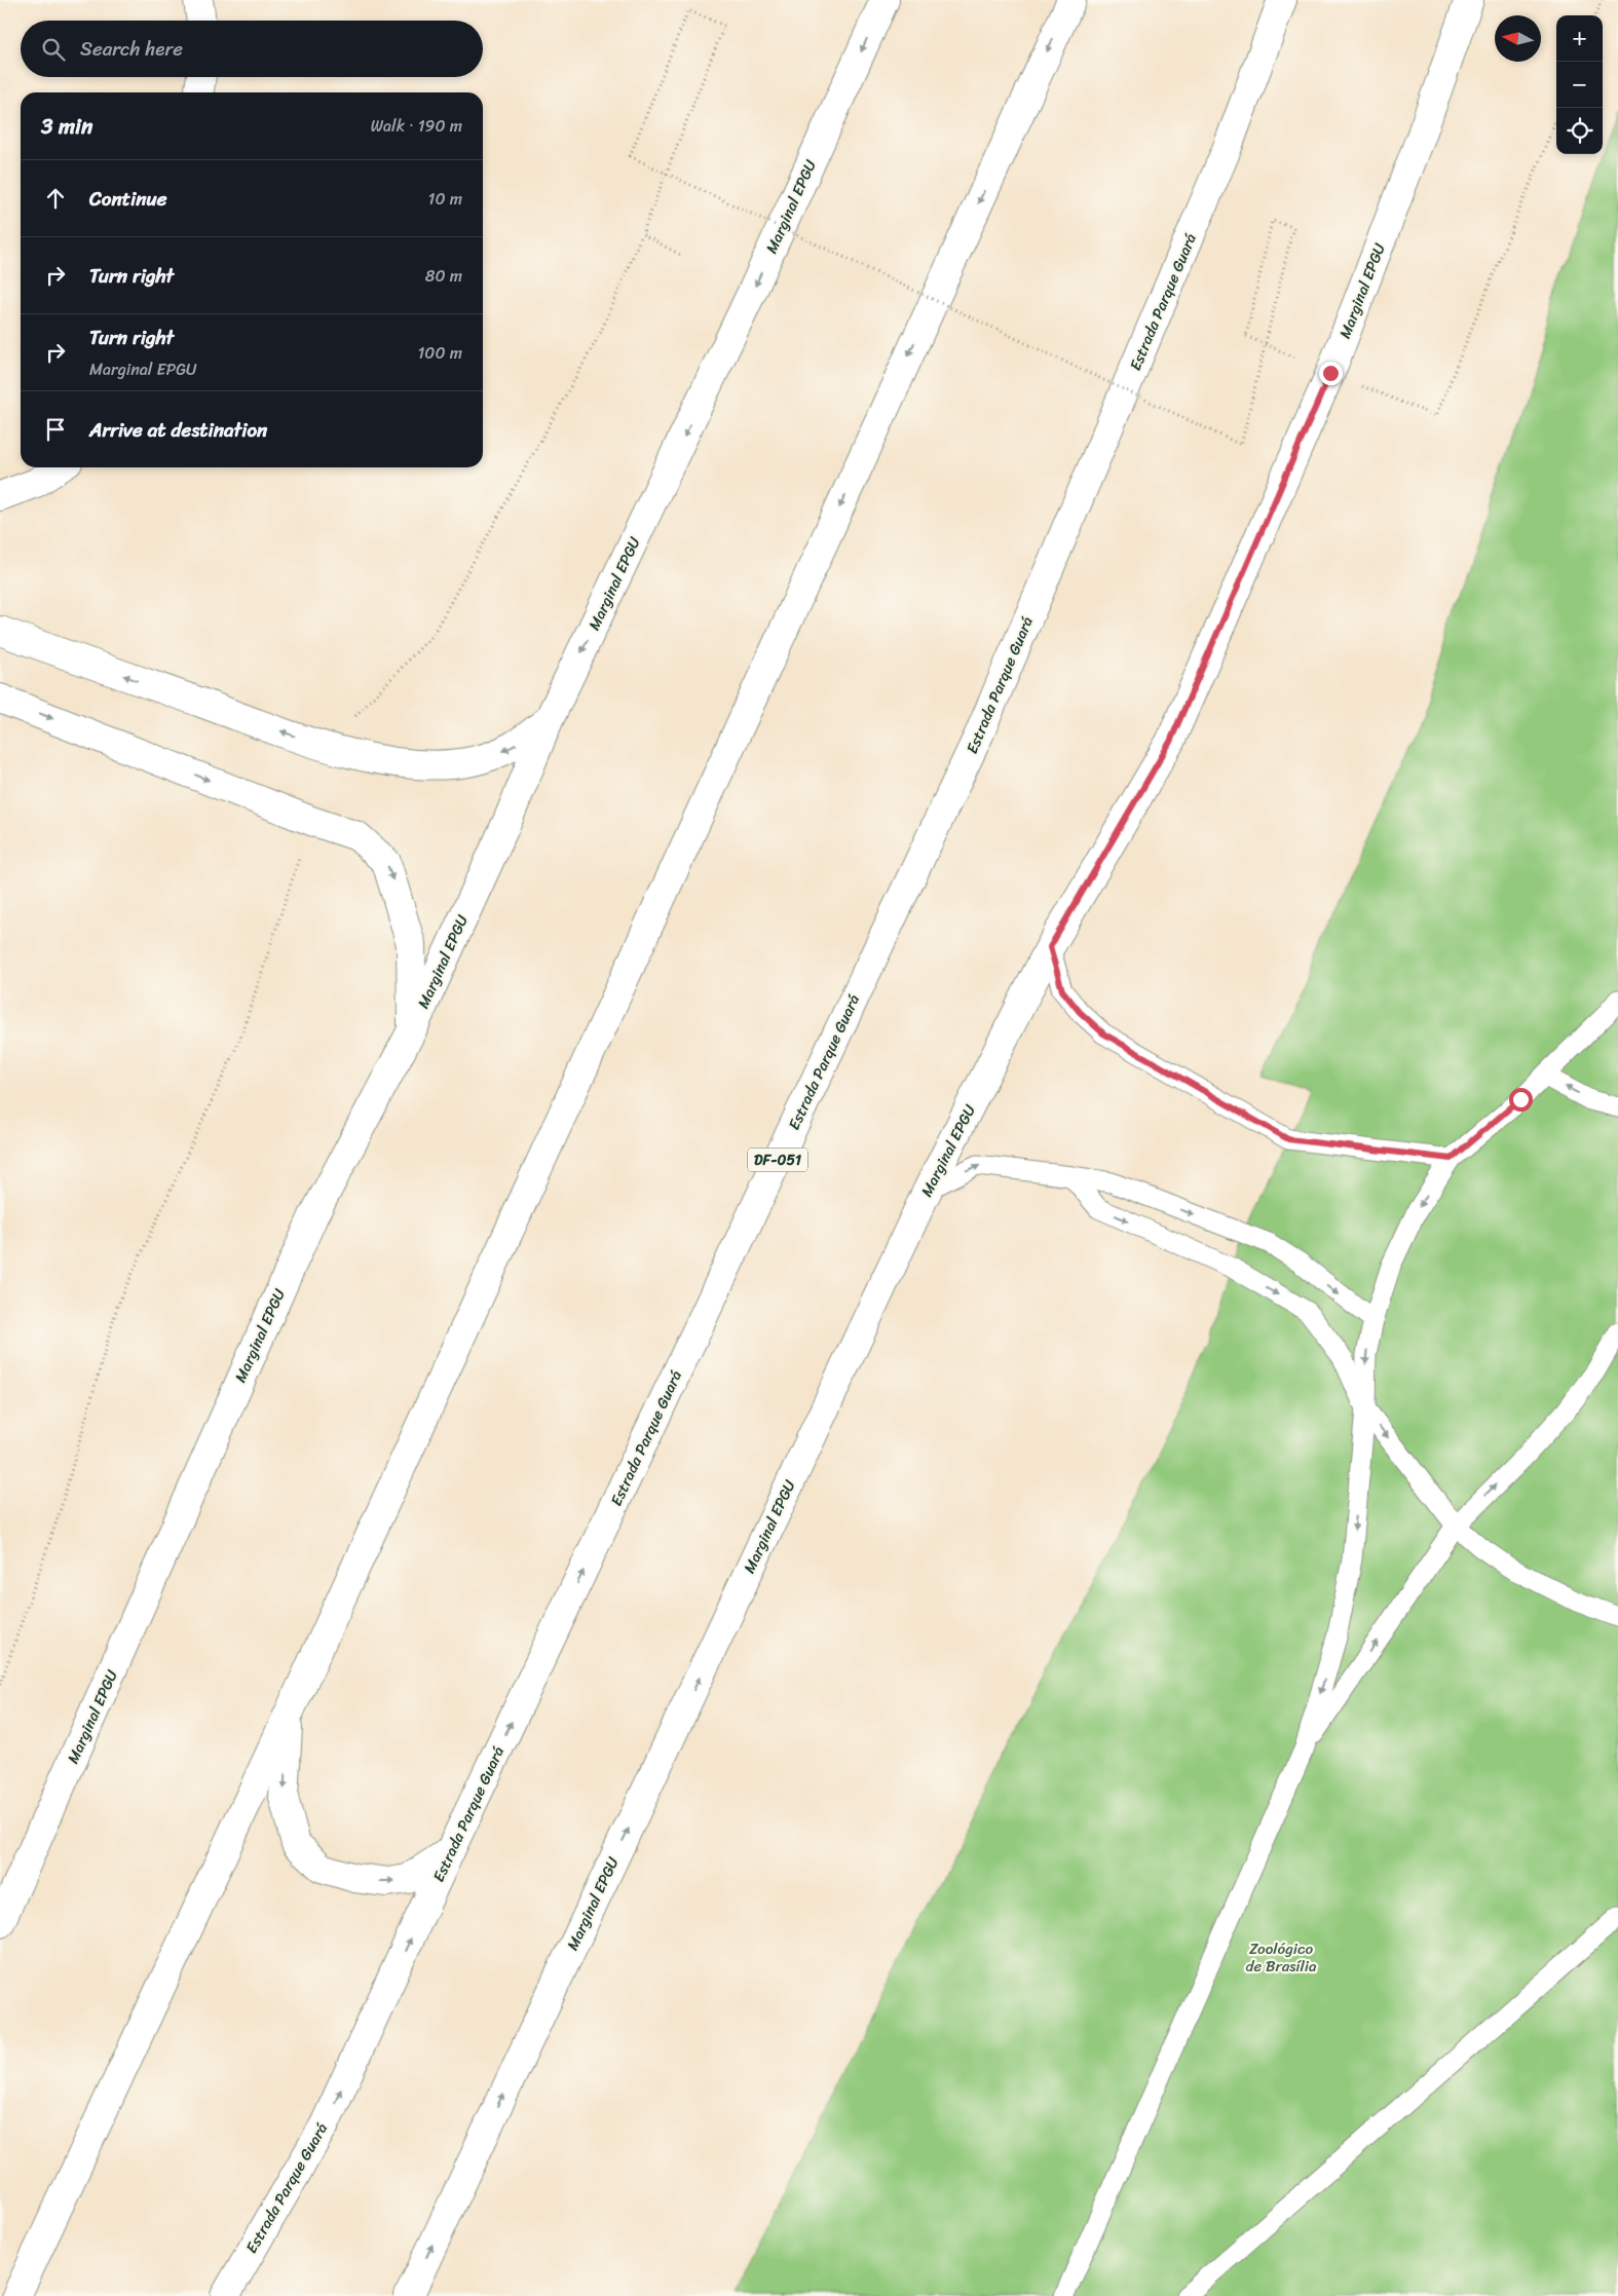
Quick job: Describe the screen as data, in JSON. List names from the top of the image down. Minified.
{"streets":{"main road":["Marginal EPGU","Estrada Parque Guará","DF-051"]},"parks":["Zoológico de Brasília"],"north":"left","page":{"map_buttons":["+","−"],"search":"Search here","heading":["3 min","Walk · 190 m"],"list":[["Continue","10 m"],["Turn right","80 m"],["Turn right","Marginal EPGU","100 m"],"Arrive at destination"]}}
